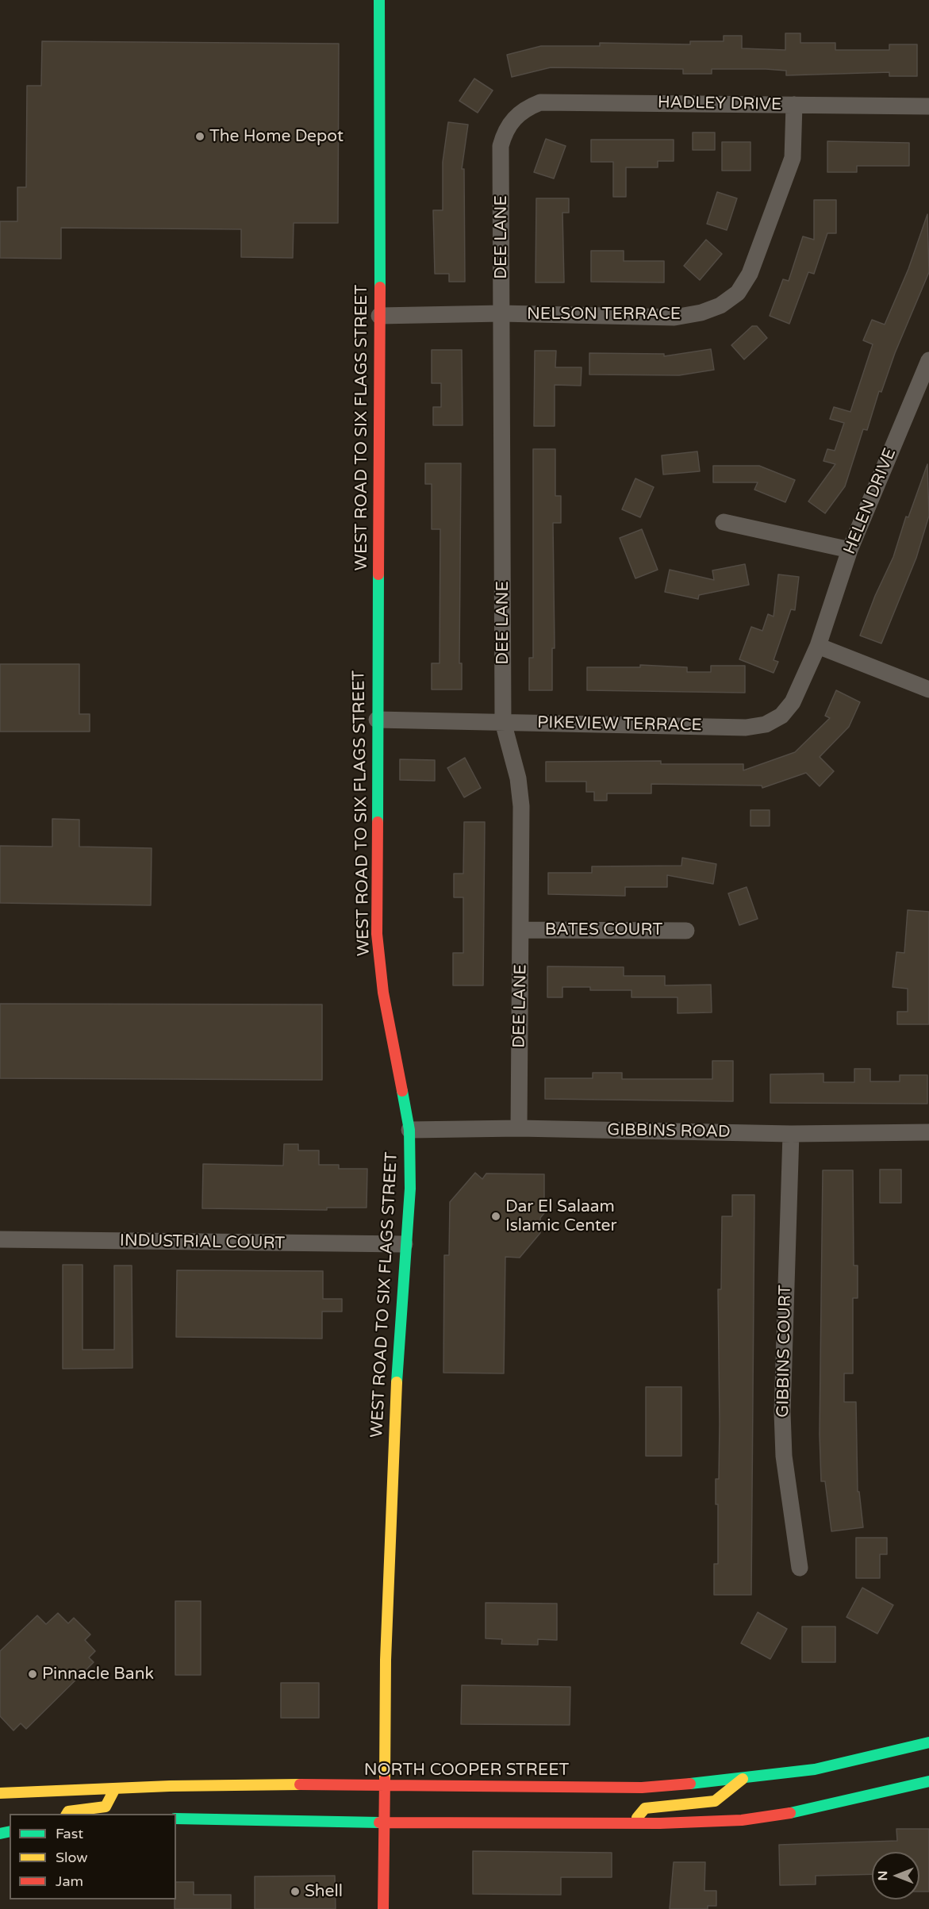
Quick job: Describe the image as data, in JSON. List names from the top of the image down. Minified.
{"streets":{"main road":["WEST ROAD TO SIX FLAGS STREET","NORTH COOPER STREET"],"street":["HADLEY DRIVE","DEE LANE","NELSON TERRACE","HELEN DRIVE","PIKEVIEW TERRACE","BATES COURT","GIBBINS ROAD","INDUSTRIAL COURT","GIBBINS COURT"]},"crossings":[["HADLEY DRIVE","DEE LANE"],["HADLEY DRIVE","NELSON TERRACE"],["DEE LANE","NELSON TERRACE"],["DEE LANE","PIKEVIEW TERRACE"],["DEE LANE","BATES COURT"],["DEE LANE","GIBBINS ROAD"],["NELSON TERRACE","WEST ROAD TO SIX FLAGS STREET"],["WEST ROAD TO SIX FLAGS STREET","PIKEVIEW TERRACE"],["WEST ROAD TO SIX FLAGS STREET","GIBBINS ROAD"],["WEST ROAD TO SIX FLAGS STREET","INDUSTRIAL COURT"],["WEST ROAD TO SIX FLAGS STREET","NORTH COOPER STREET"],["HELEN DRIVE","PIKEVIEW TERRACE"],["GIBBINS ROAD","GIBBINS COURT"]],"places":["The Home Depot","Dar El Salaam Islamic Center","Pinnacle Bank","Shell"],"legend":["Fast","Slow","Jam"],"north":"left"}
